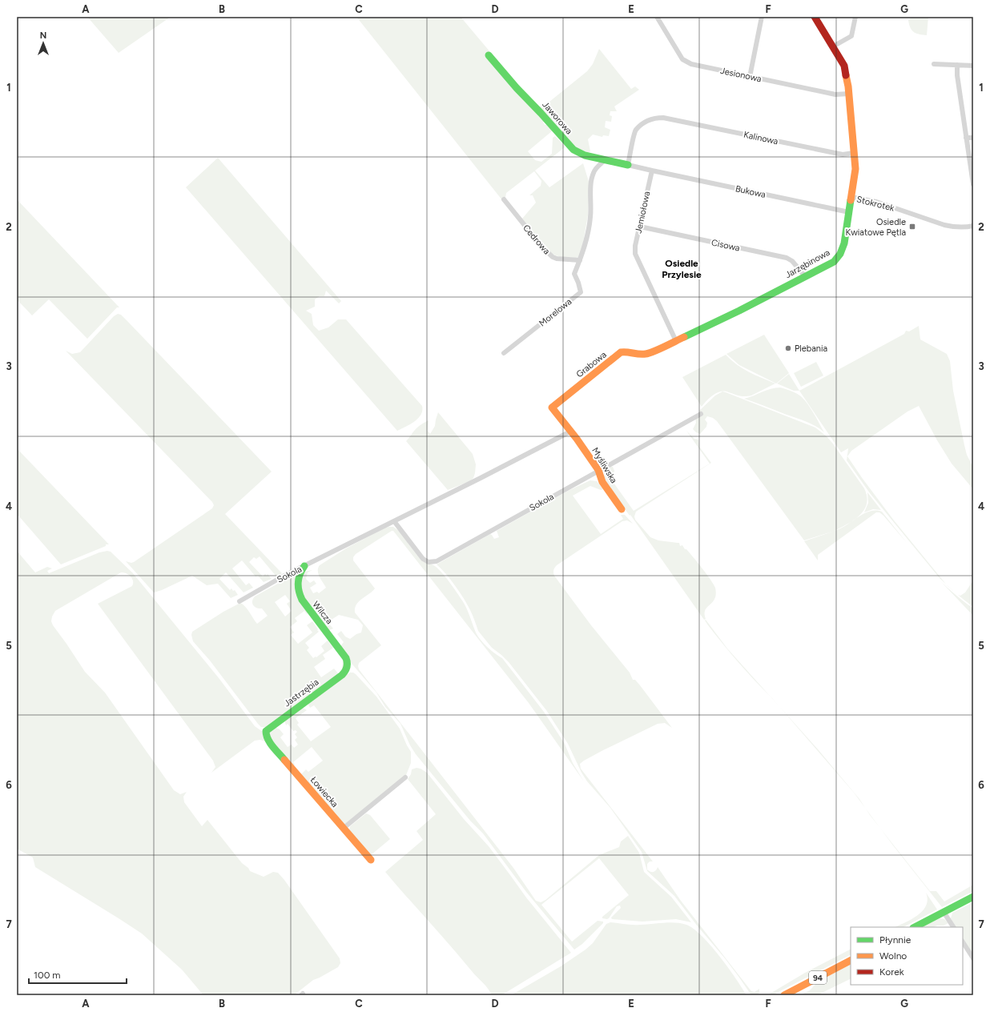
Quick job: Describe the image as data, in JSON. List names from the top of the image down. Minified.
{"streets":{"street":["Jesionowa","Jaworowa","Kalinowa","Bukowa","Stokrotek","Jemiołowa","Cedrowa","Cisowa","Jarzębinowa","Morelowa","Grabowa","Myśliwska","Sokola","Wilcza","Jastrzębia","Łowiecka","94"]},"crossings":[["Jesionowa","Jarzębinowa"],["Jaworowa","Kalinowa"],["Kalinowa","Jarzębinowa"],["Bukowa","Jemiołowa"],["Bukowa","Jarzębinowa"],["Stokrotek","Jarzębinowa"],["Jemiołowa","Cisowa"],["Jemiołowa","Jarzębinowa"],["Cedrowa","Morelowa"],["Cisowa","Jarzębinowa"],["Jarzębinowa","Grabowa"],["Grabowa","Myśliwska"],["Myśliwska","Sokola"],["Sokola","Wilcza"],["Wilcza","Jastrzębia"],["Jastrzębia","Łowiecka"]],"districts":["Osiedle Przylesie"],"places":{"transit":["Osiedle Kwiatowe Pętla"],"other":["Plebania"]},"legend":["Płynnie","Wolno","Korek"],"scale_bar":"100 m","north":"top","grid":{"columns":["A","B","C","D","E","F","G"],"rows":["1","2","3","4","5","6","7"]}}
